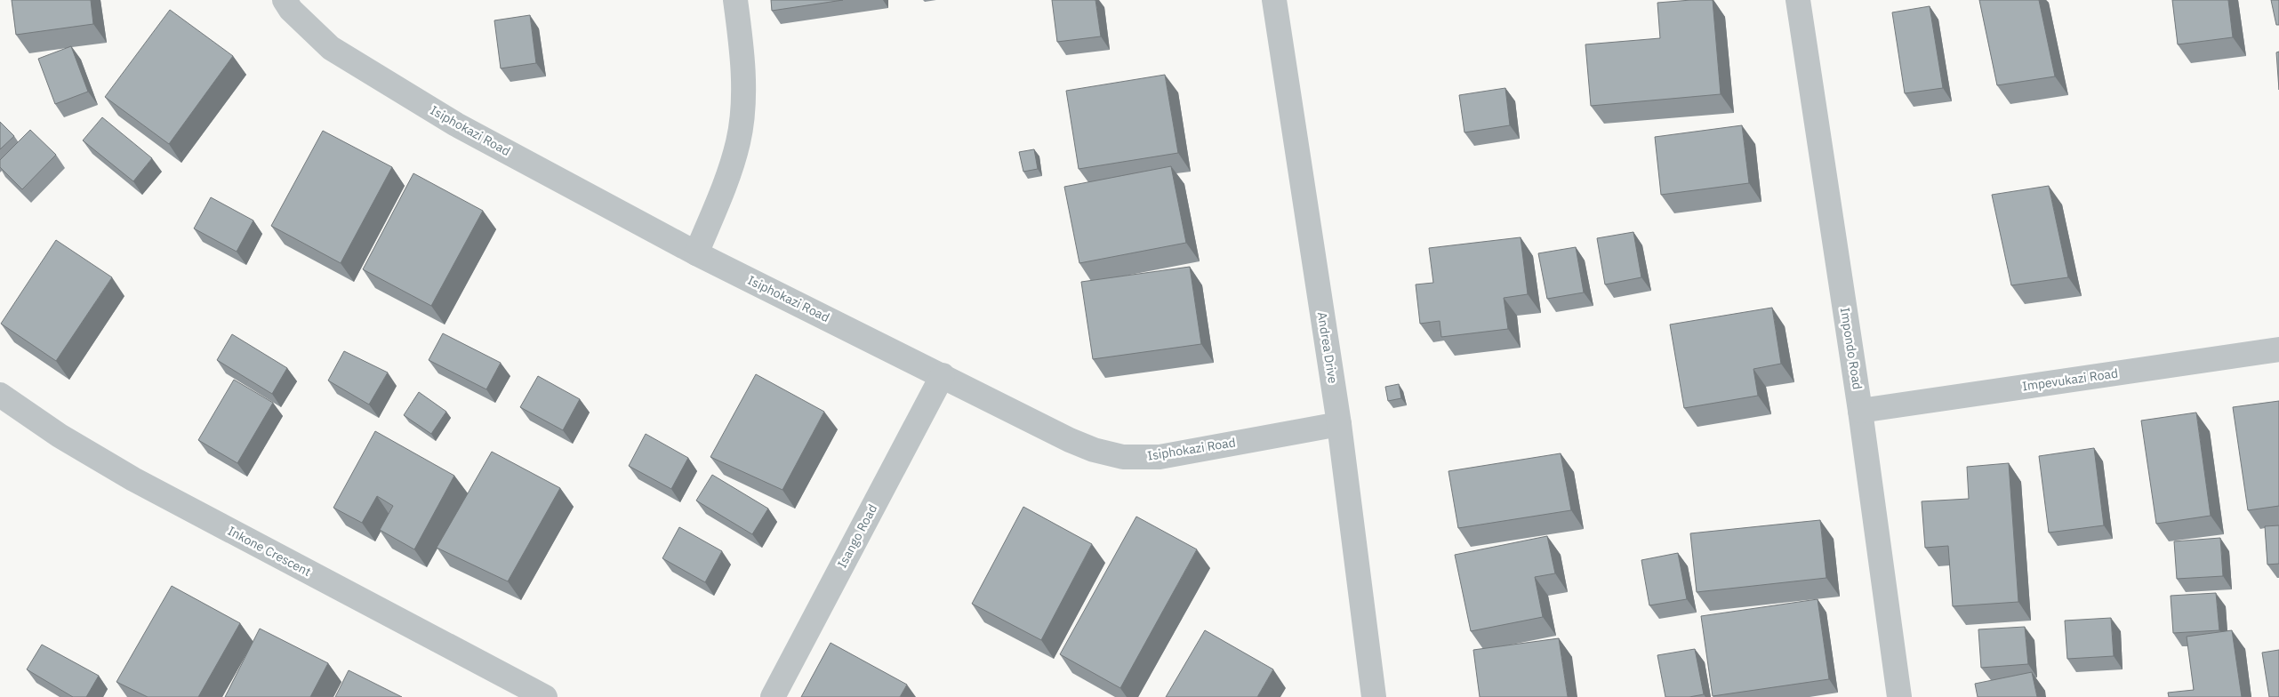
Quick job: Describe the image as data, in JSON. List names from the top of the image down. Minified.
{"streets":{"street":["Isiphokazi Road","Andrea Drive","Impondo Road","Impevukazi Road","Isango Road","Inkone Crescent"]},"crossings":[["Isiphokazi Road","Andrea Drive"],["Isiphokazi Road","Isango Road"],["Impondo Road","Impevukazi Road"]]}
